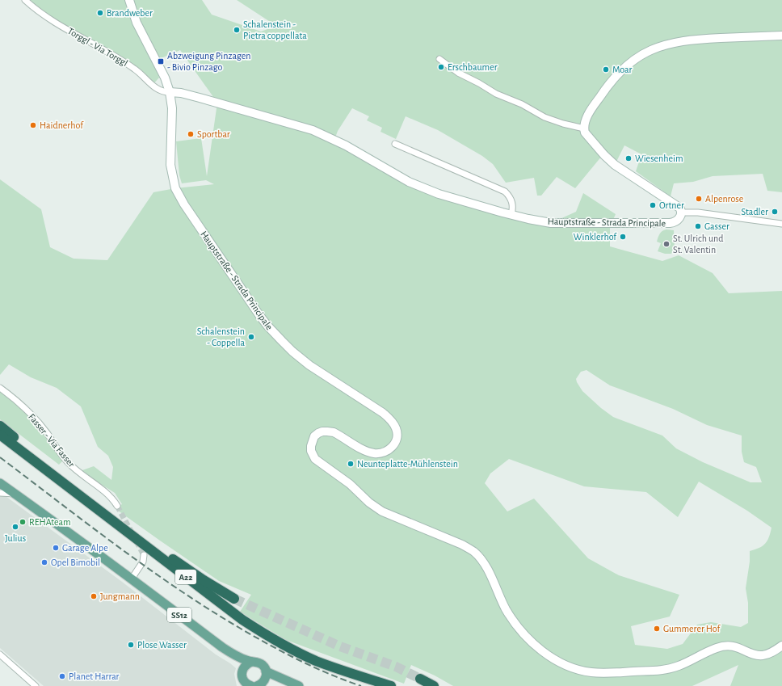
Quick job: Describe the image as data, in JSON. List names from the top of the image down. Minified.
{"streets":{"highway":["A22"],"main road":["SS12"],"street":["Torggl - Via Torggl","Hauptstraße - Strada Principale","Fasser - Via Fasser"]},"crossings":[["Torggl - Via Torggl","Hauptstraße - Strada Principale"]],"places":{"other":["Brandweber","Schalenstein - Pietra coppellata","Erschbaumer","Moar","Haidnerhof","Sportbar","Wiesenheim","Alpenrose","Ortner","Stadler","Gasser","Winklerhof","St. Ulrich und St. Valentin","Schalenstein - Coppella","Neunteplatte-Mühlenstein","REHAteam","Julius","Garage Alpe","Opel Bimobil","Jungmann","Gummerer Hof","Plose Wasser","Planet Harrar"],"transit":["Abzweigung Pinzagen - Bivio Pinzago"]}}
